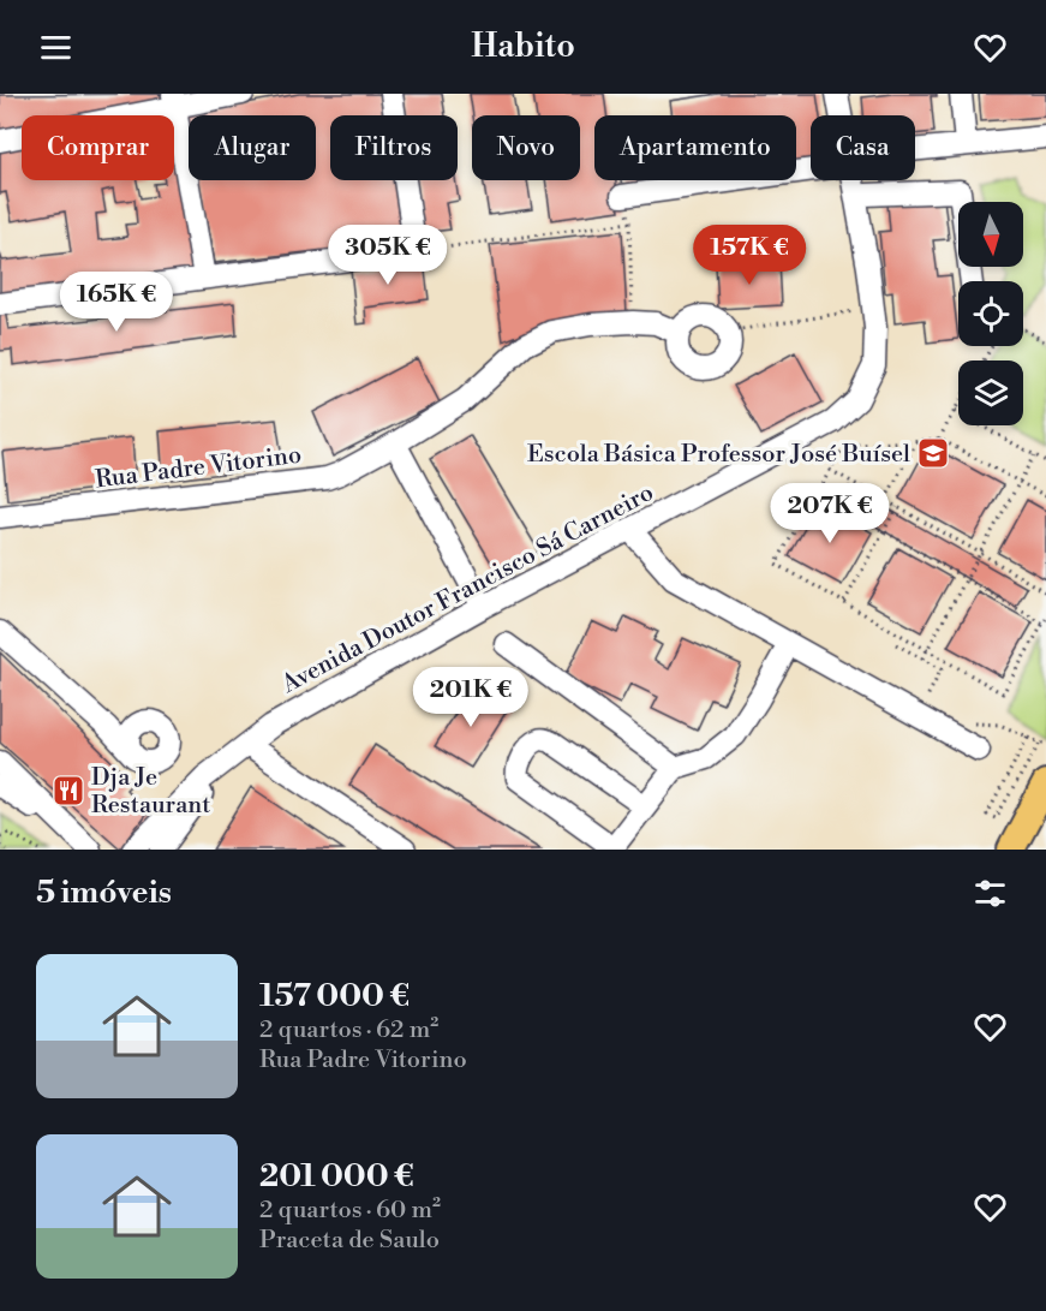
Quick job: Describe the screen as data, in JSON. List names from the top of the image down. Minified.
{"streets":{"street":["Rua Padre Vitorino","Avenida Doutor Francisco Sá Carneiro"]},"places":{"school or university":["Escola Básica Professor José Buísel"],"restaurant":["Dja Je Restaurant"]},"north":"bottom","page":{"header":"Habito","chip":["Comprar","Alugar","Filtros","Novo","Apartamento","Casa"],"price":["305K €","157K €","165K €","207K €","201K €"],"heading":"5 imóveis","list":[{"name":"157 000 €","note":"2 quartos · 62 m² · Rua Padre Vitorino"},{"name":"201 000 €","note":"2 quartos · 60 m² · Praceta de Saulo"}]}}
